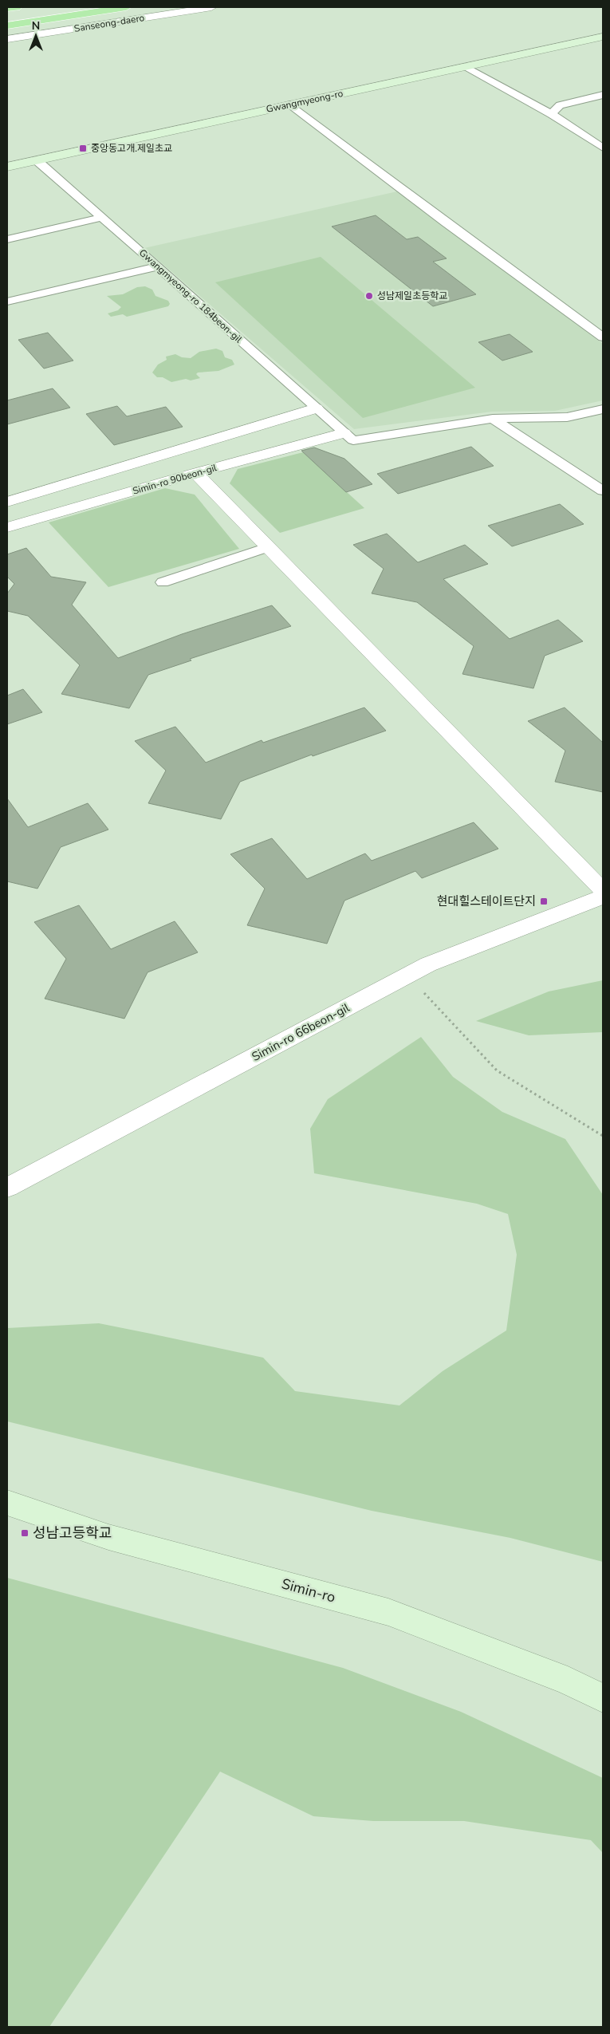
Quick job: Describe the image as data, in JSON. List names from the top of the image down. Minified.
{"streets":{"main road":["Sanseong-daero","Gwangmyeong-ro","Simin-ro"],"street":["Simin-ro 90beon-gil","Simin-ro 66beon-gil"],"lane":["Gwangmyeong-ro 184beon-gil"]},"crossings":[["Gwangmyeong-ro","Gwangmyeong-ro 184beon-gil"],["Gwangmyeong-ro 184beon-gil","Simin-ro 90beon-gil"]],"places":{"transit":["중앙동고개.제일초교","현대힐스테이트단지","성남고등학교"],"other":["성남제일초등학교"]},"north":"top"}
